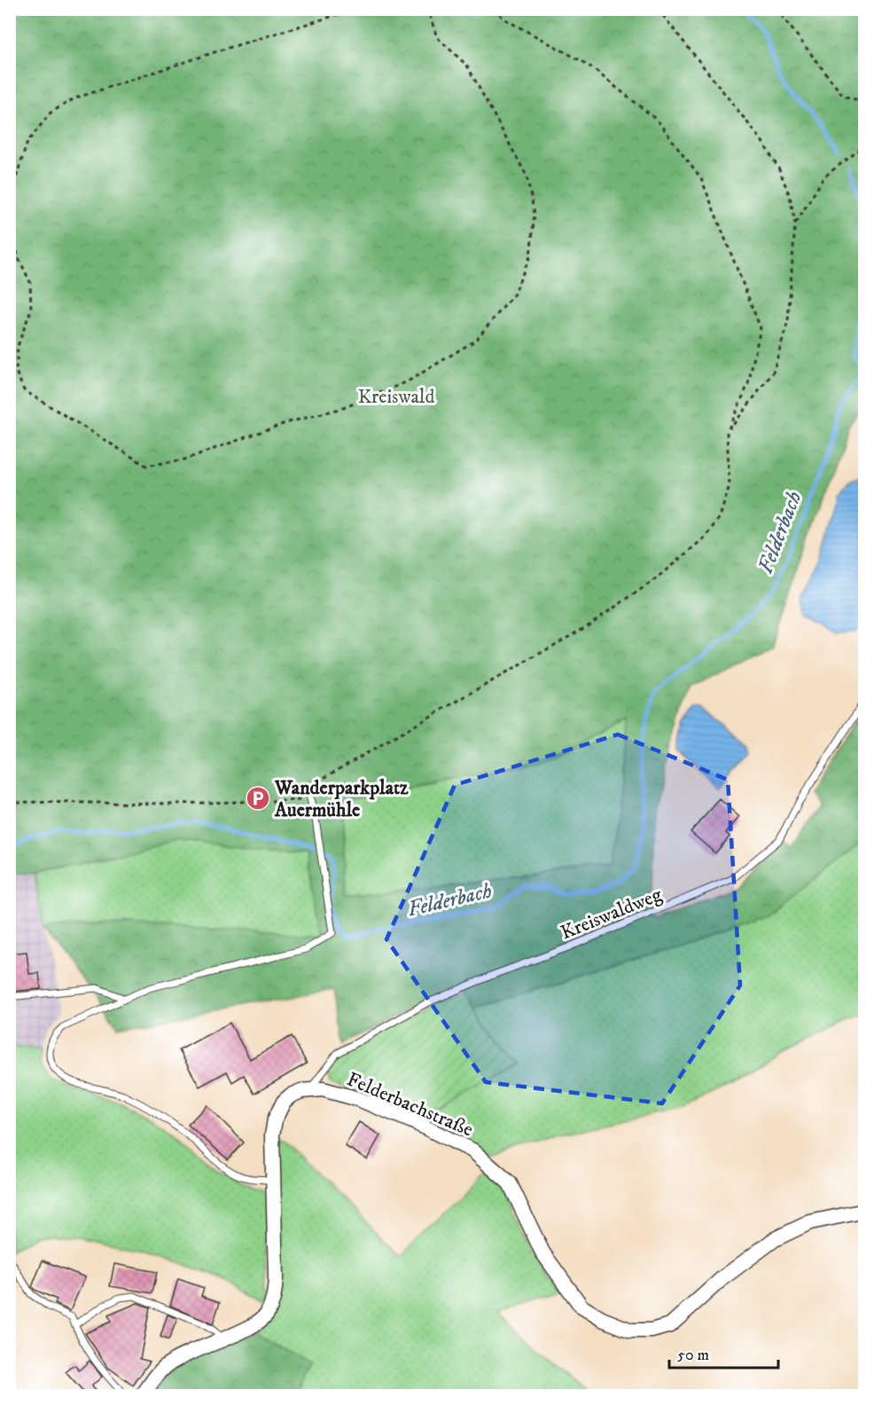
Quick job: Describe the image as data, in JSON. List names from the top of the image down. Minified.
{"streets":{"street":["Felderbachstraße"],"lane":["Kreiswaldweg"]},"crossings":[["Kreiswaldweg","Felderbachstraße"]],"water":["Felderbach"],"parks":["Kreiswald"],"places":{"parking":["Wanderparkplatz Auermühle"]},"scale_bar":"50 m"}
